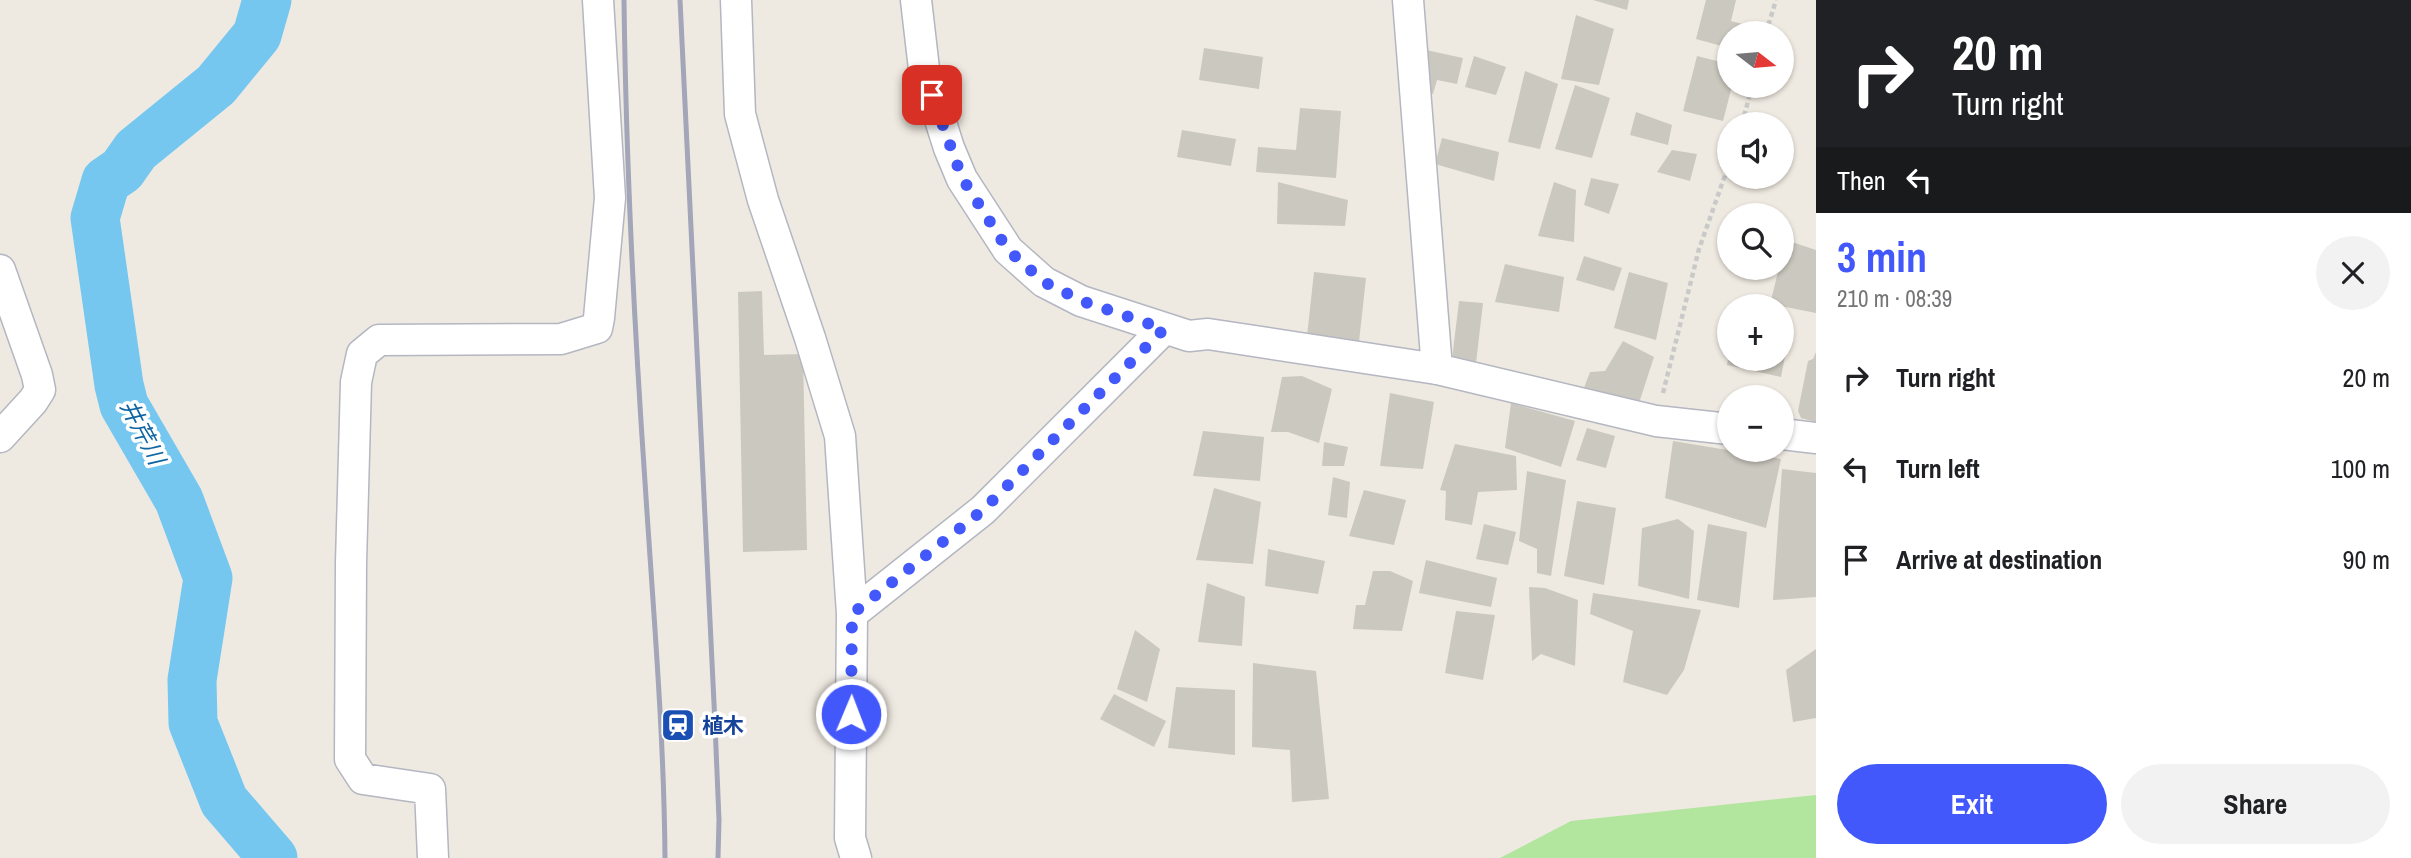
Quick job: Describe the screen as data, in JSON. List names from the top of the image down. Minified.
{"water":["井芹川"],"places":{"station":["植木"]},"north":"right","page":{"turn":["20 m","Turn right"],"map_buttons":["+","−"],"then":"Then","heading":["3 min","210 m · 08:39"],"list":[{"name":"Turn right","value":"20 m"},{"name":"Turn left","value":"100 m"},{"name":"Arrive at destination","value":"90 m"}],"buttons":["Exit","Share"]}}
